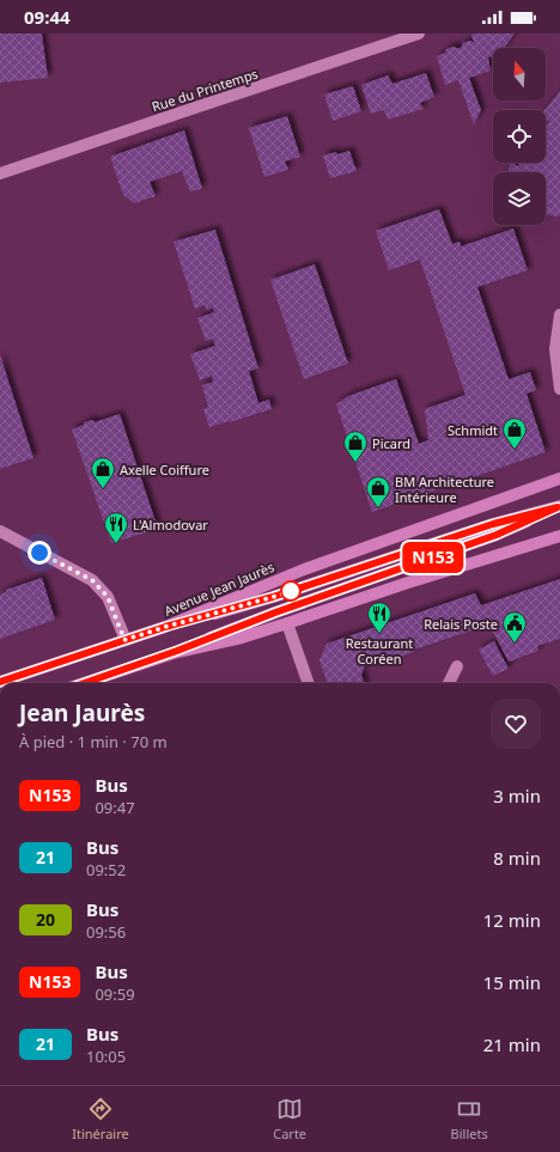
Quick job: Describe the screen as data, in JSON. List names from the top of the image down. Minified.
{"streets":{"main road":["Avenue Jean Jaurès"],"street":["Rue du Printemps"]},"places":{"shop":["Schmidt","Picard","Axelle Coiffure","BM Architecture Intérieure"],"restaurant":["L'Almodovar","Restaurant Coréen"],"public building":["Relais Poste"]},"lines":["bus line N153"],"north":"top","page":{"status":"09:44","on_map":"N153","heading":["Jean Jaurès","À pied · 1 min · 70 m"],"list":[{"mark":"N153","name":"Bus","note":"09:47","value":"3 min"},{"mark":"21","name":"Bus","note":"09:52","value":"8 min"},{"mark":"20","name":"Bus","note":"09:56","value":"12 min"},{"mark":"N153","name":"Bus","note":"09:59","value":"15 min"},{"mark":"21","name":"Bus","note":"10:05","value":"21 min"}],"tabs":["Itinéraire","Carte","Billets"]}}
